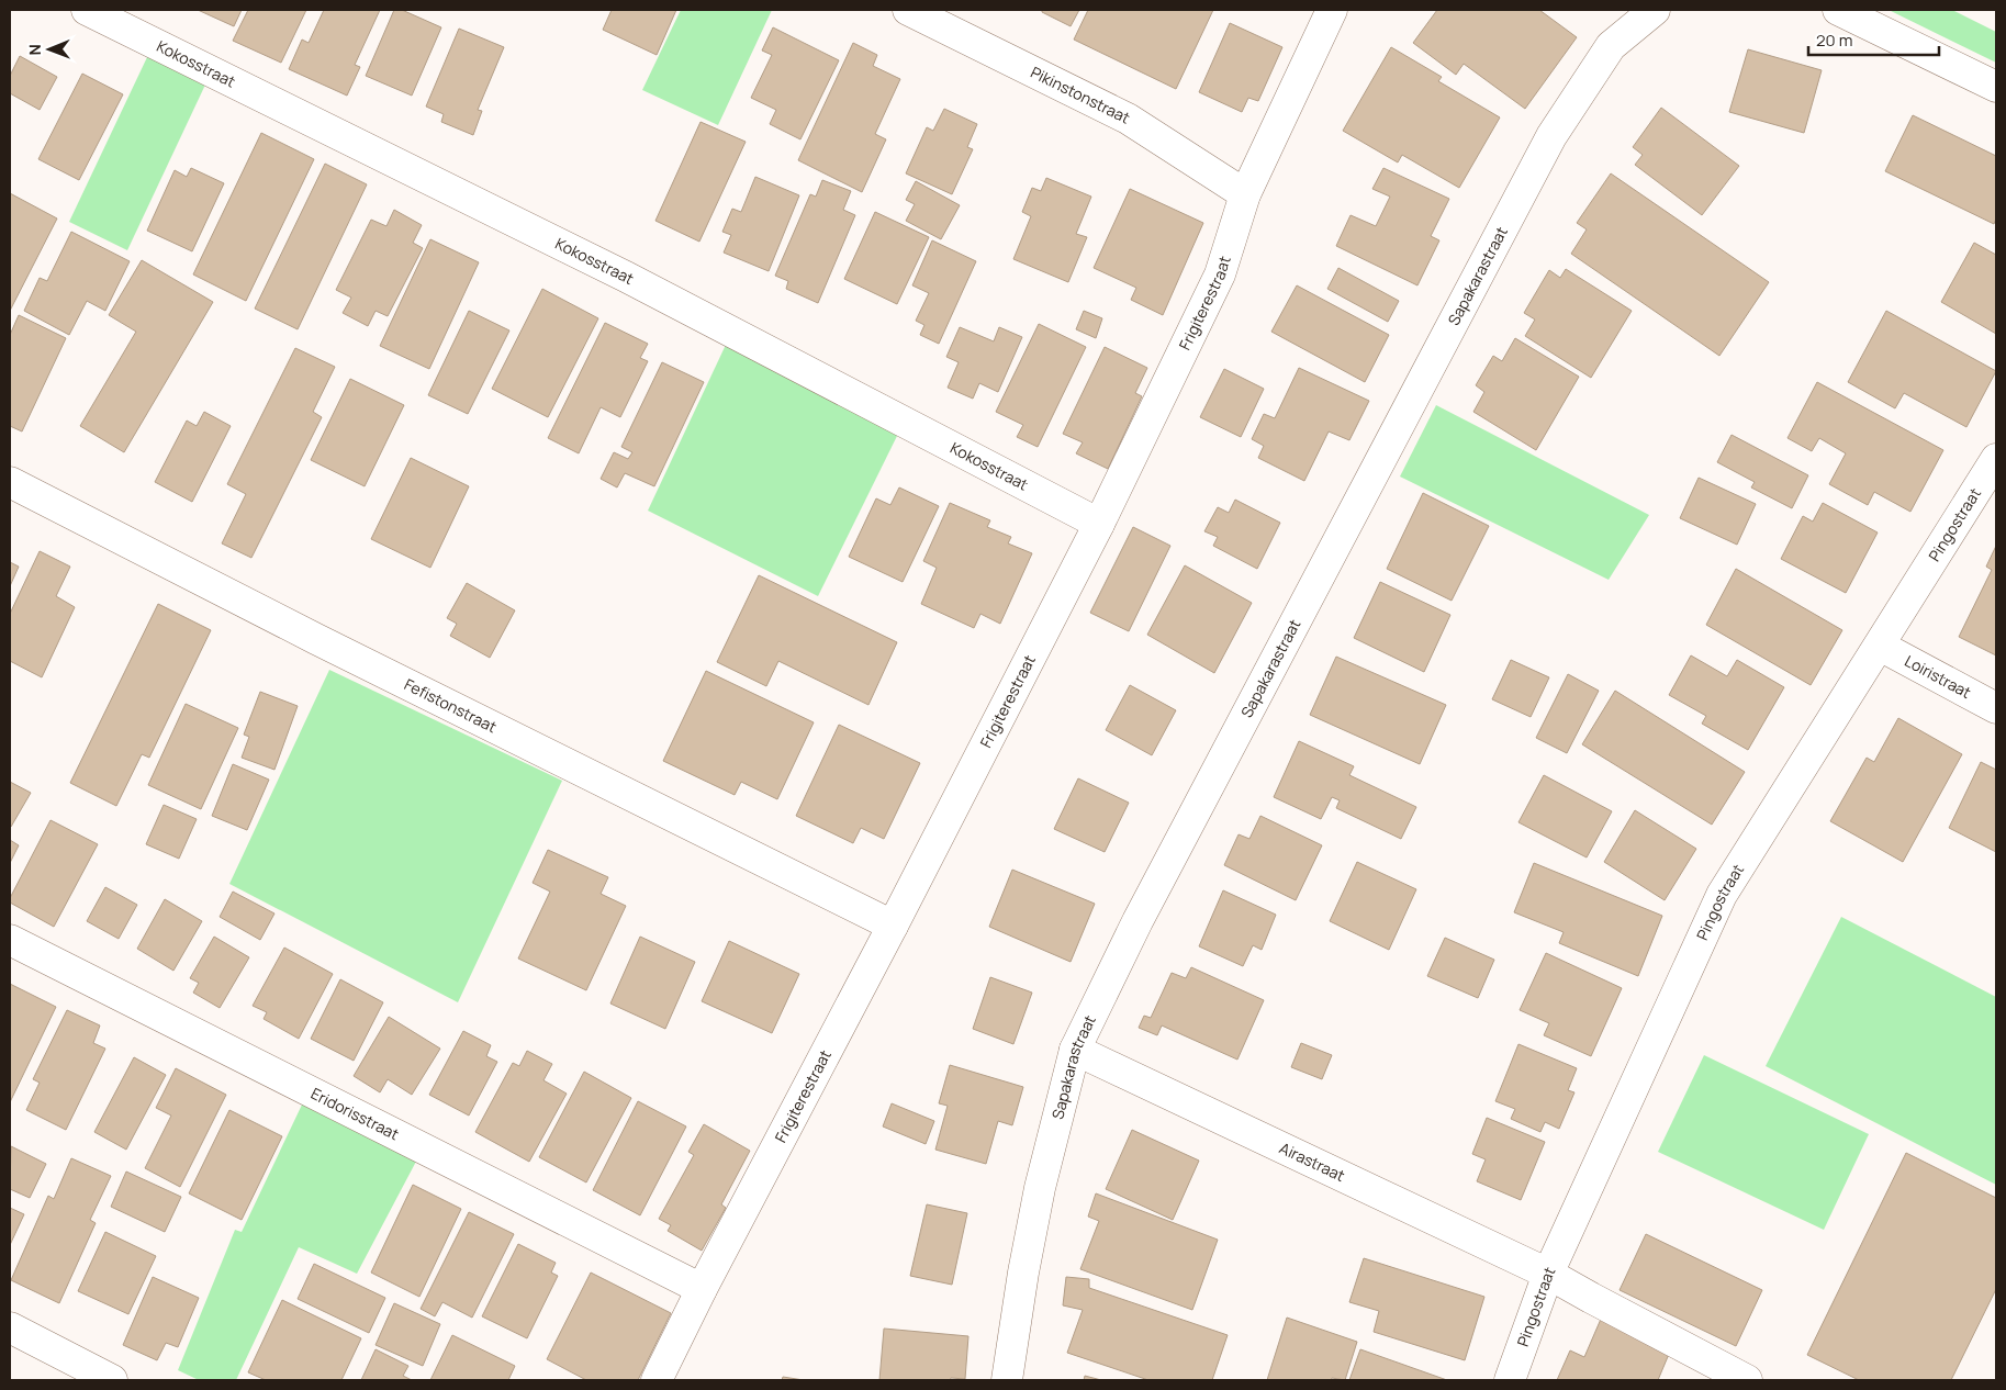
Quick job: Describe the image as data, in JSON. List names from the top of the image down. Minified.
{"streets":{"street":["Kokosstraat","Pikinstonstraat","Sapakarastraat","Frigiterestraat","Pingostraat","Loiristraat","Fefistonstraat","Eridorisstraat","Airastraat"]},"crossings":[["Kokosstraat","Frigiterestraat"],["Pikinstonstraat","Frigiterestraat"],["Sapakarastraat","Airastraat"],["Frigiterestraat","Fefistonstraat"],["Frigiterestraat","Eridorisstraat"],["Pingostraat","Loiristraat"],["Pingostraat","Airastraat"]],"scale_bar":"20 m","north":"left"}
